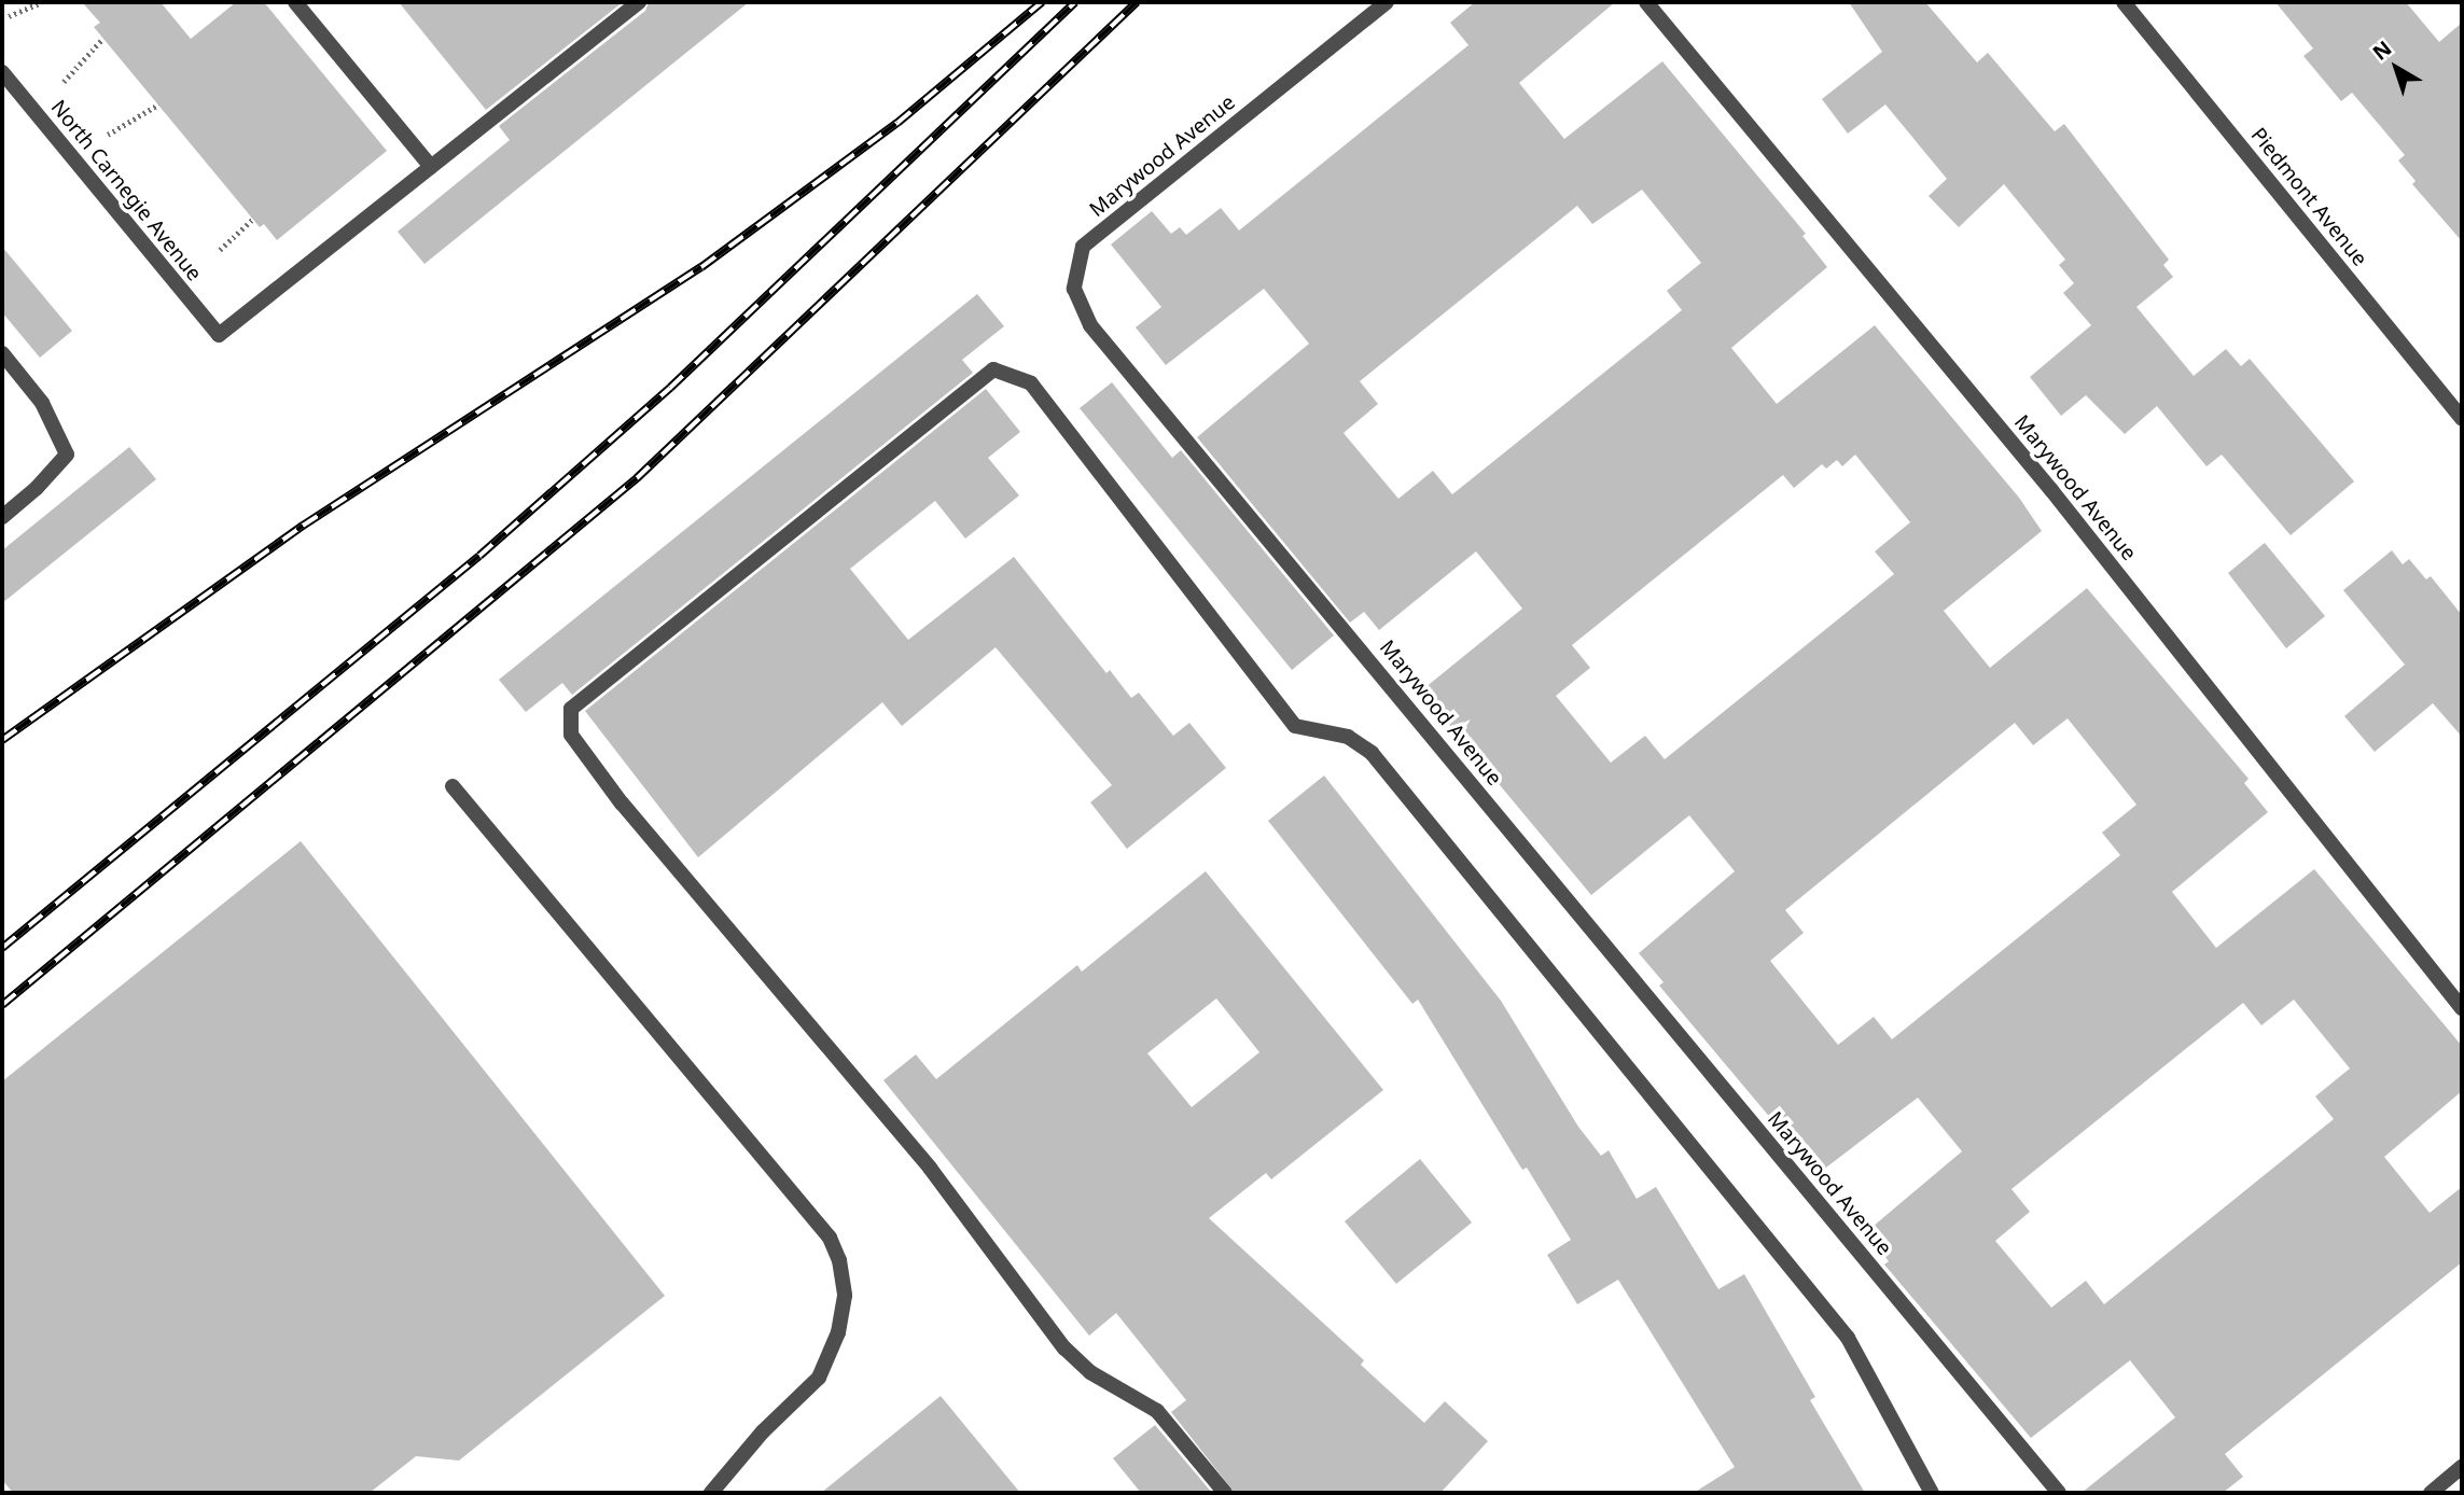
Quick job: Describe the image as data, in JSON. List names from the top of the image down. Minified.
{"streets":{"street":["Marywood Avenue","North Carnegie Avenue","Piedmont Avenue"]},"north":"top left"}
